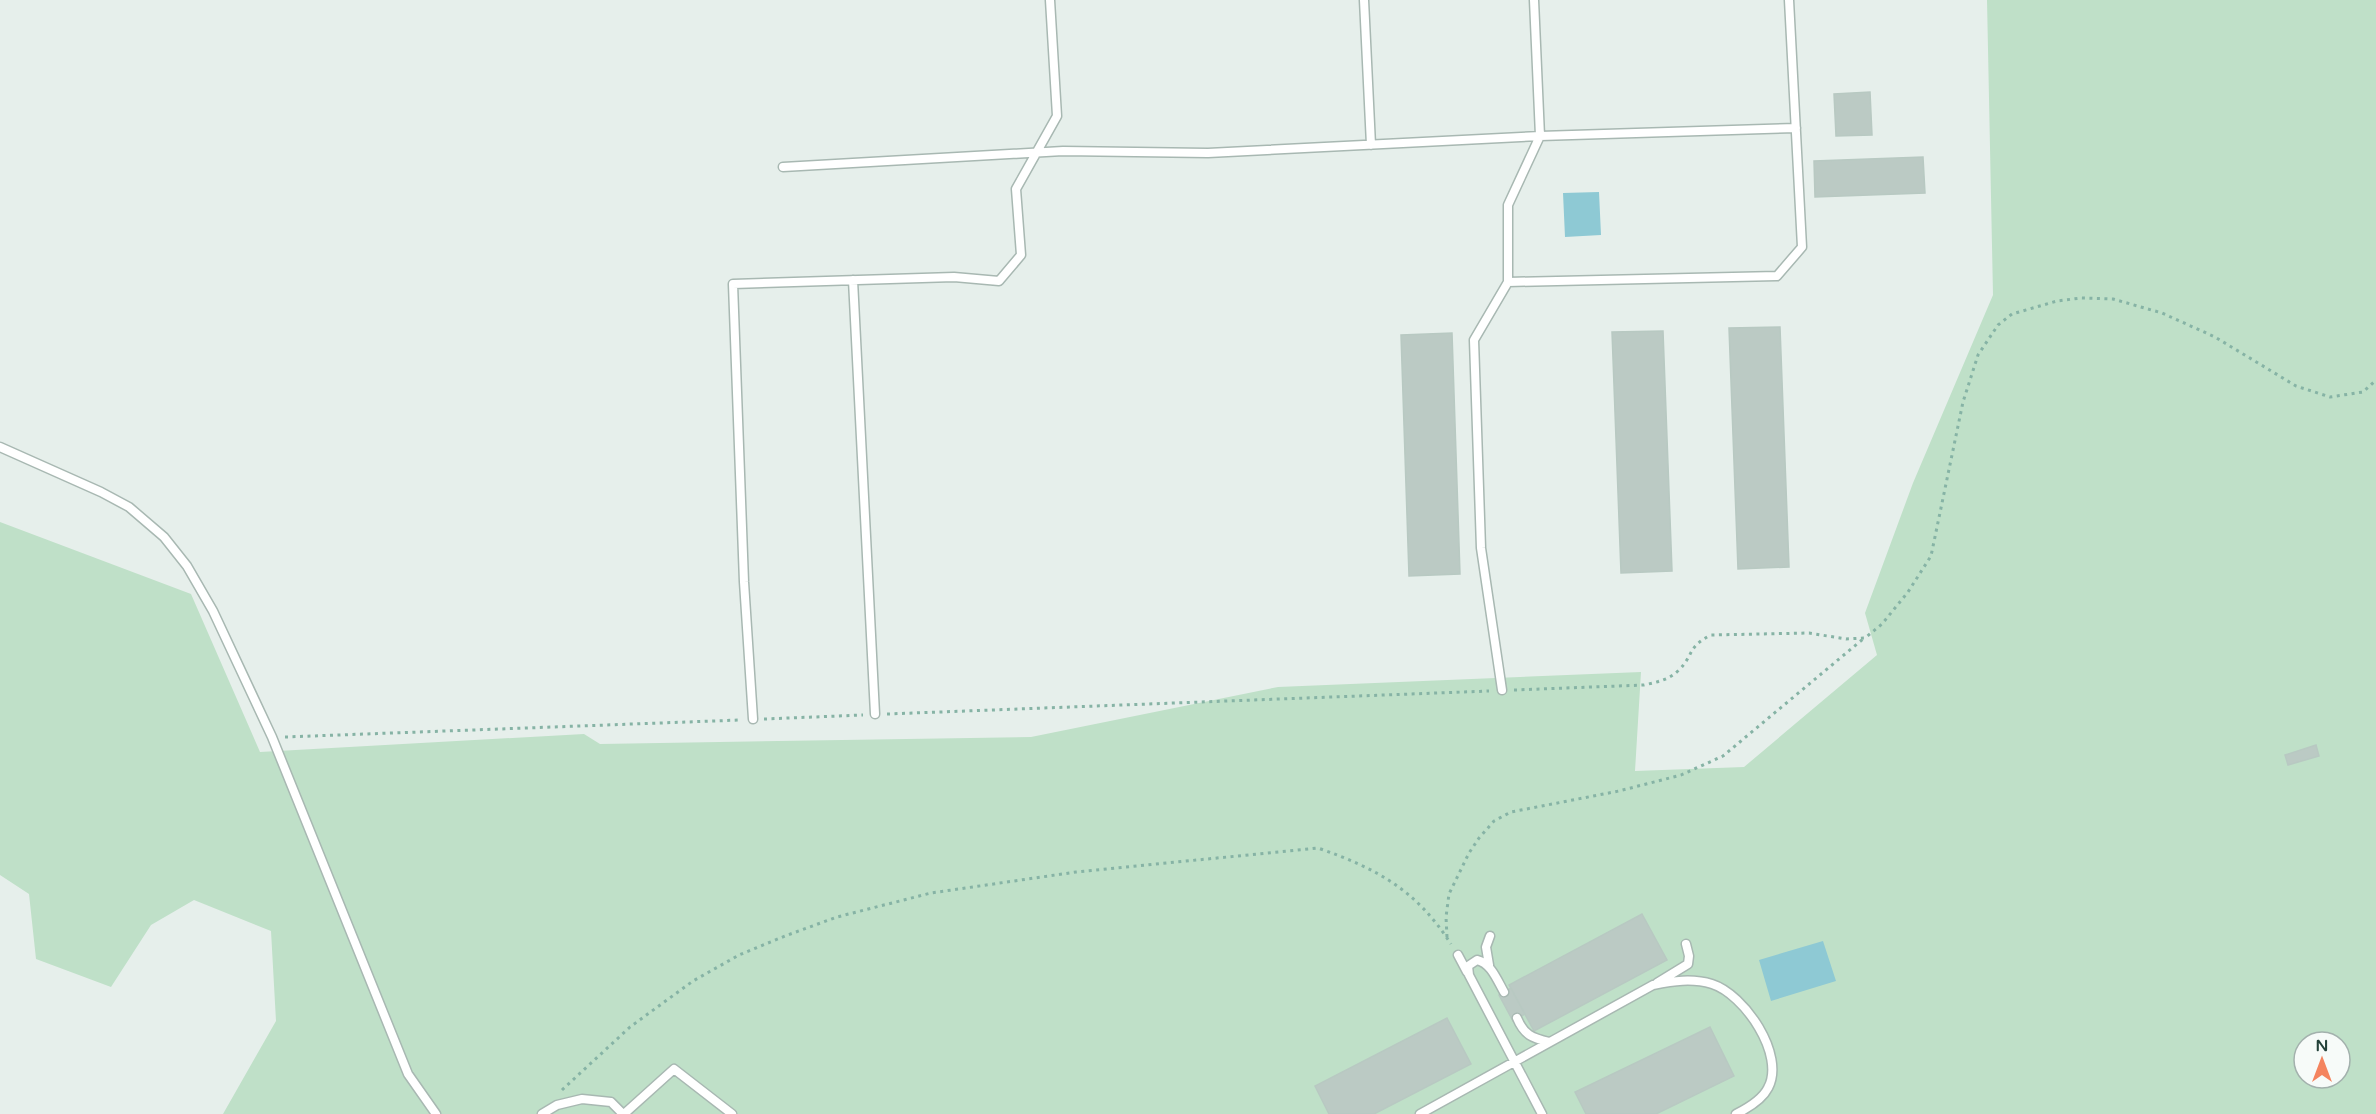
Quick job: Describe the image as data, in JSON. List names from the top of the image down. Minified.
{"north":"top"}
